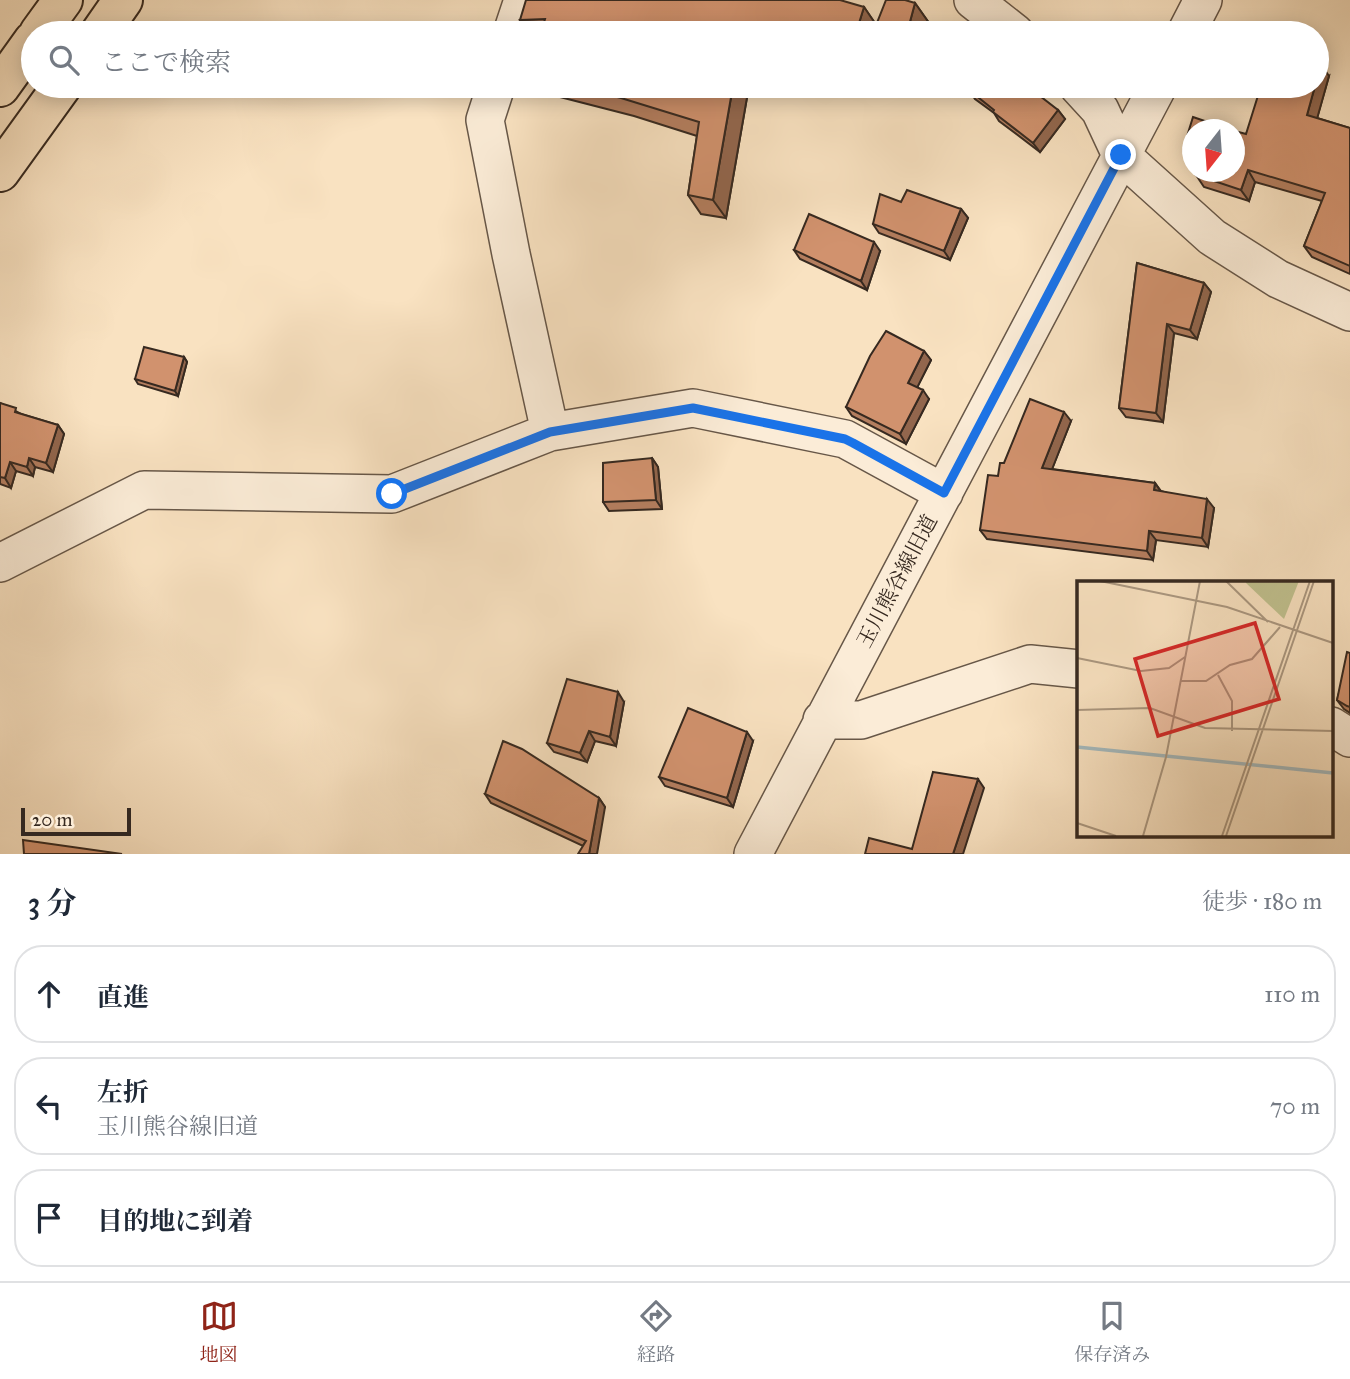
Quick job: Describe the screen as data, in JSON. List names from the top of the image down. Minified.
{"streets":{"street":["玉川熊谷線旧道"]},"scale_bar":"20 m","north":"bottom","page":{"search":"ここで検索","scale":"20 m","heading":["3 分","徒歩 · 180 m"],"list":[["直進","110 m"],["左折","玉川熊谷線旧道","70 m"],"目的地に到着"],"nav":["地図","経路","保存済み"]}}
